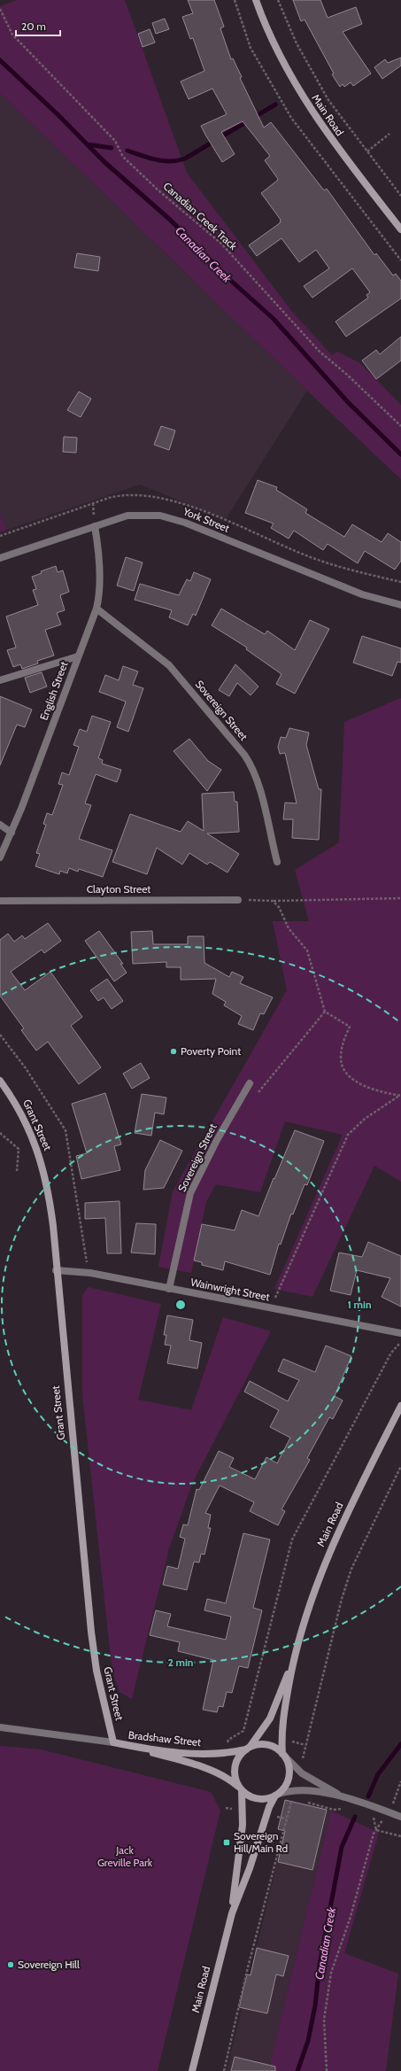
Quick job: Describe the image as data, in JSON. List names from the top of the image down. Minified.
{"streets":{"main road":["Main Road","Grant Street","Bradshaw Street"],"street":["York Street","English Street","Sovereign Street","Clayton Street","Wainwright Street"],"path":["Canadian Creek Track"]},"crossings":[["Main Road","Bradshaw Street"],["York Street","English Street"],["English Street","Sovereign Street"],["Sovereign Street","Wainwright Street"],["Grant Street","Wainwright Street"],["Grant Street","Bradshaw Street"]],"water":["Canadian Creek"],"parks":["Jack Greville Park"],"places":{"other":["Poverty Point","Sovereign Hill"],"transit":["Sovereign Hill/Main Rd"]},"scale_bar":"20 m","rings":["1 min","2 min"]}
